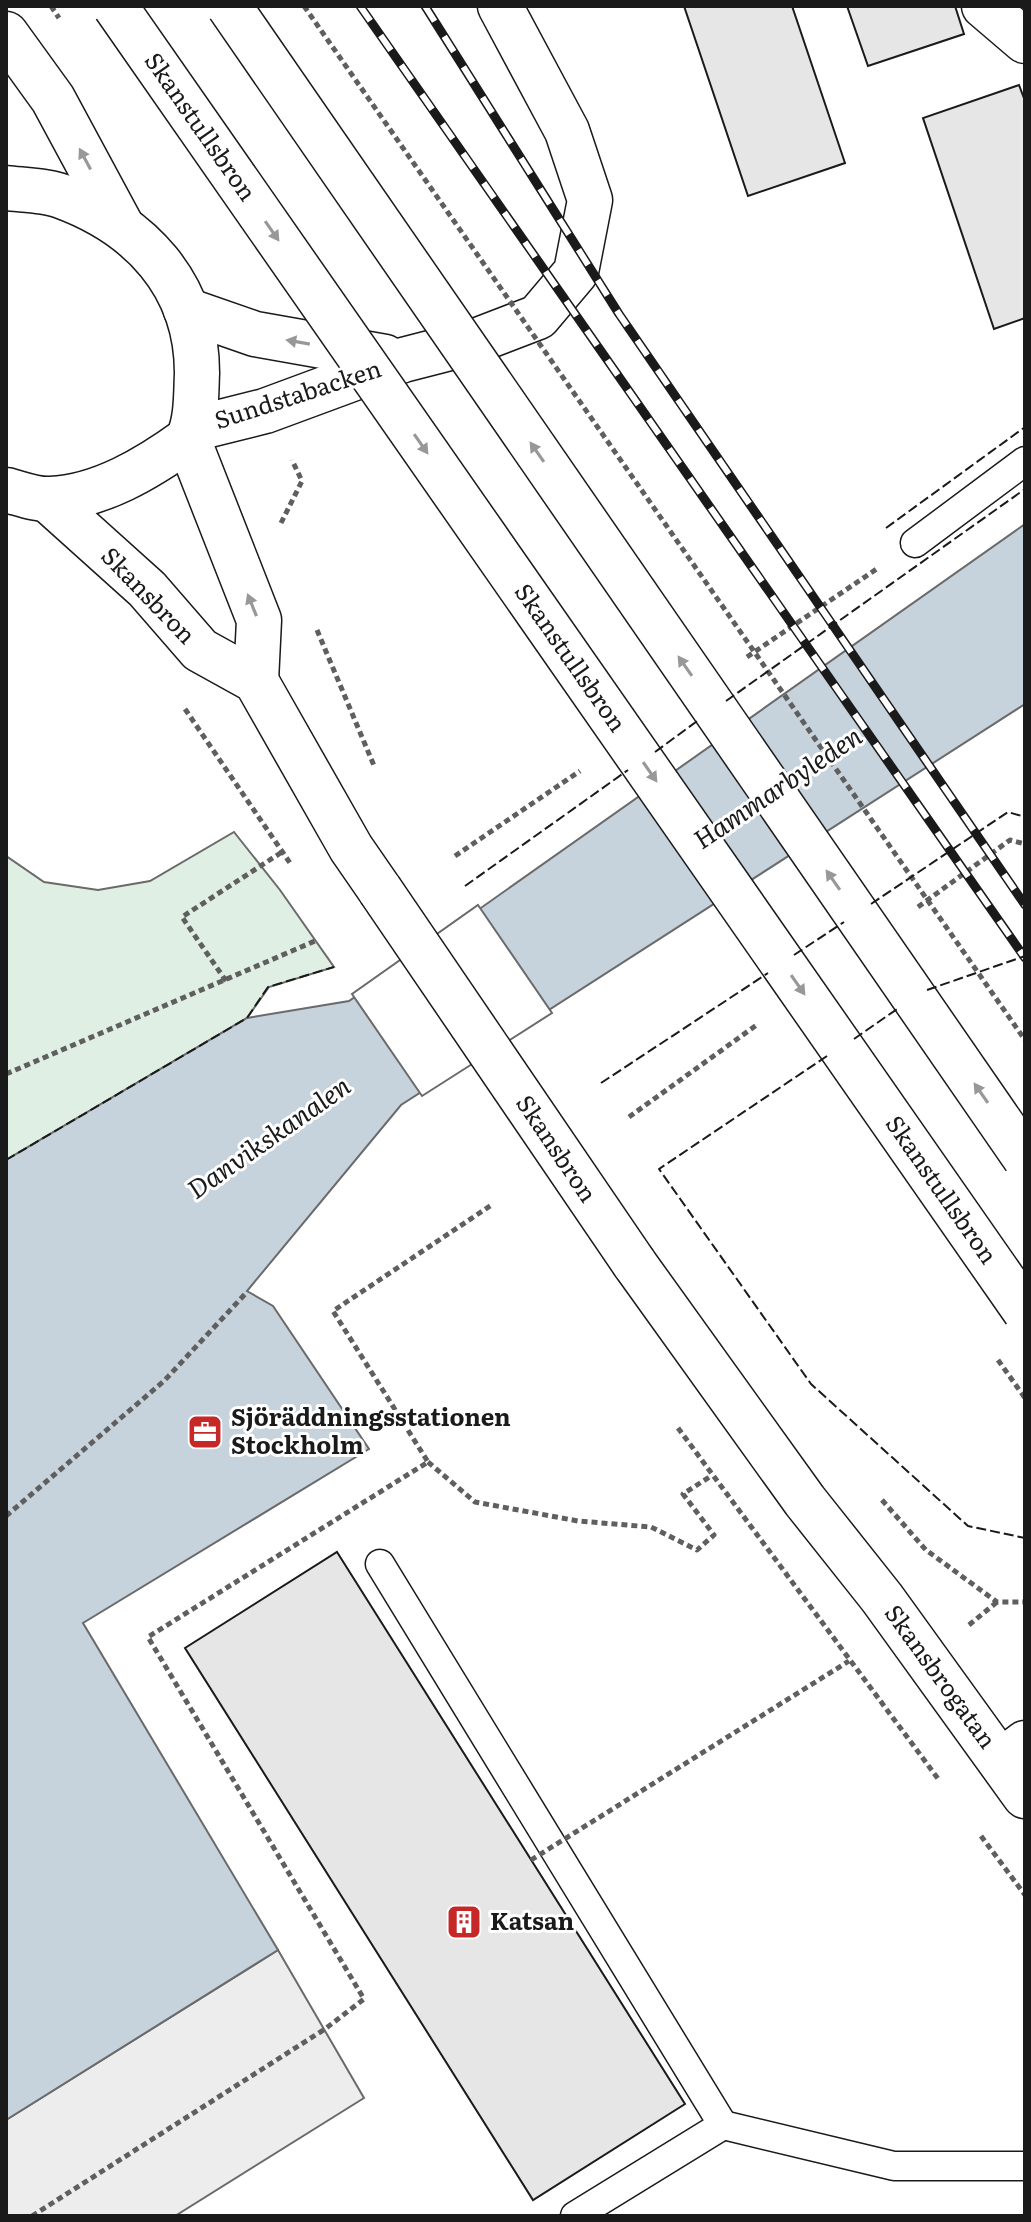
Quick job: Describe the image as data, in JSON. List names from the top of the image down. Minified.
{"streets":{"main road":["Skanstullsbron","Sundstabacken","Skansbron","Skansbrogatan"]},"crossings":[["Skansbron","Skansbrogatan"]],"water":["Hammarbyleden","Danvikskanalen"],"places":{"office":["Sjöräddningsstationen Stockholm"],"building":["Katsan"]}}
